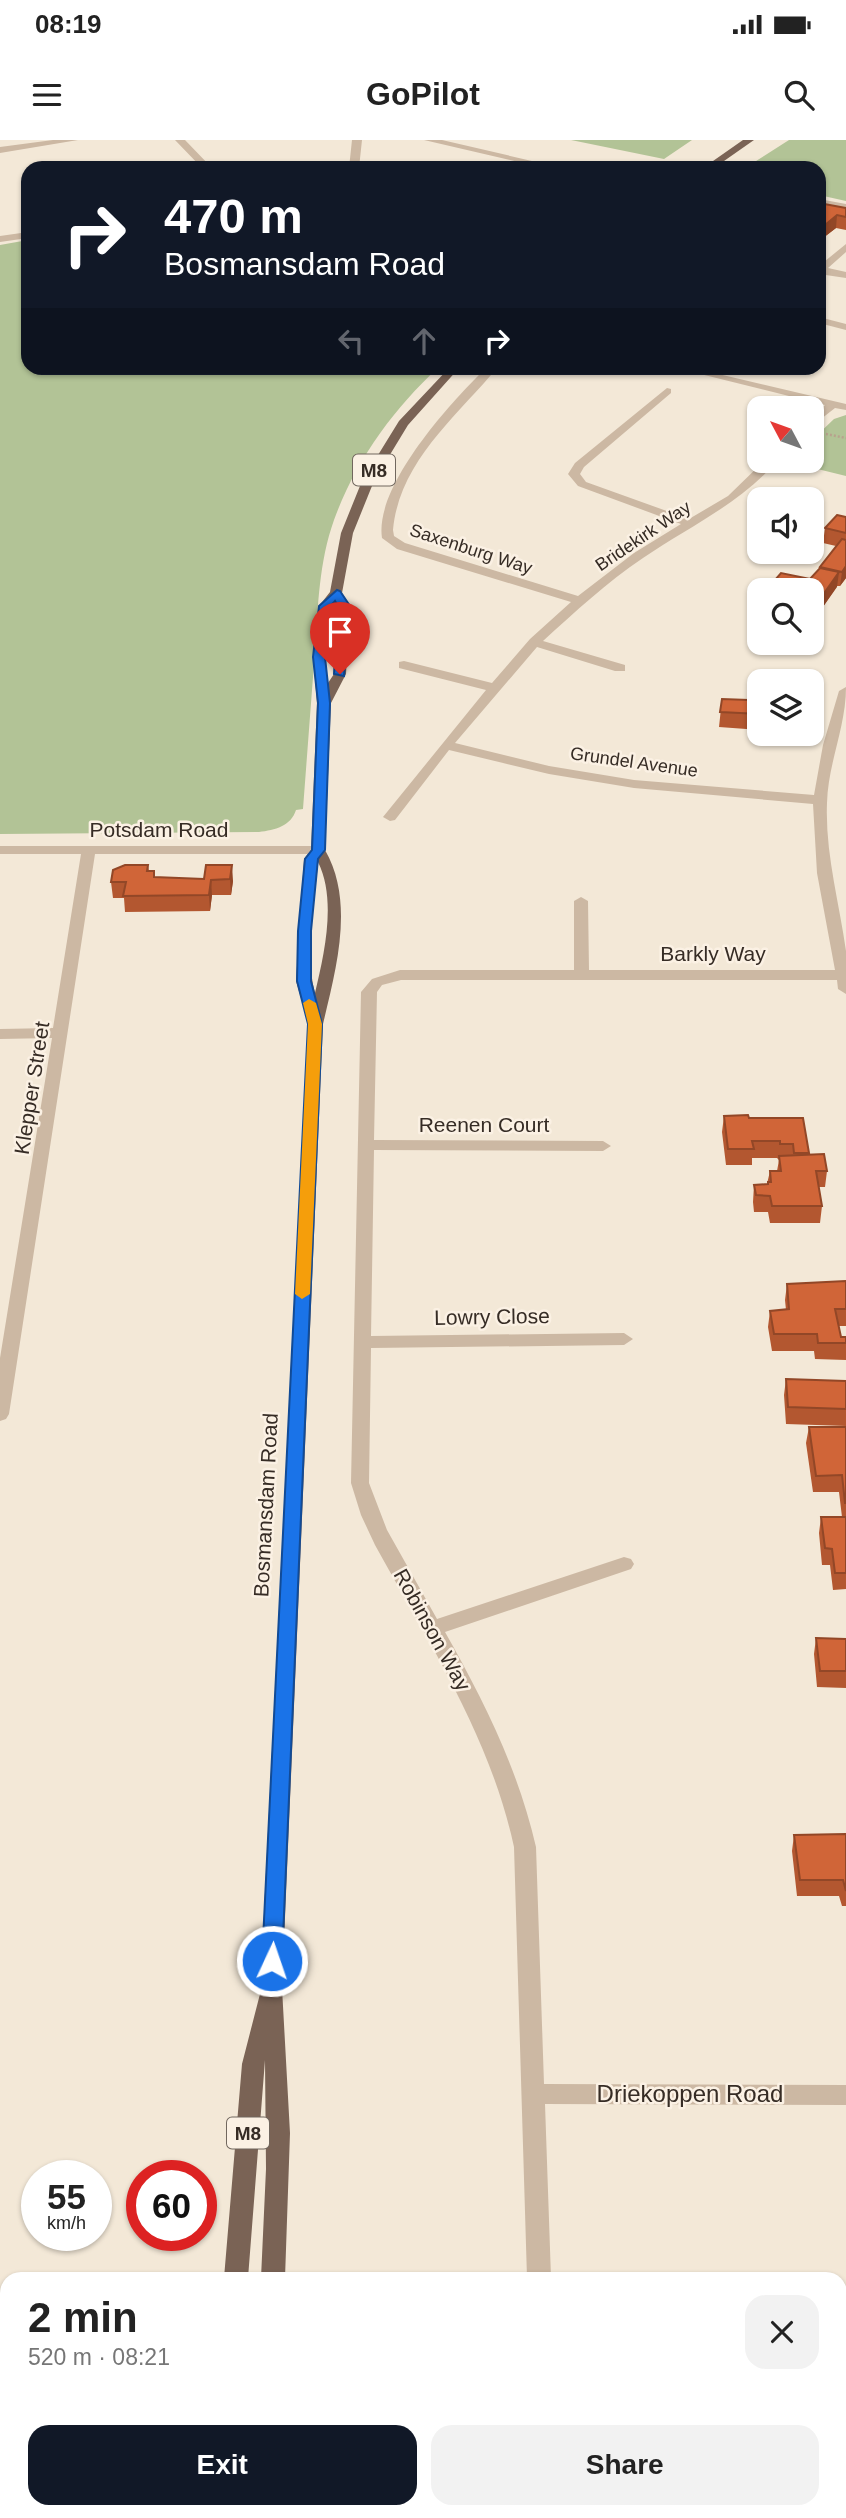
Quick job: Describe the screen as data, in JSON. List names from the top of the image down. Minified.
{"streets":{"main road":["M8","Bosmansdam Road"],"street":["Bridekirk Way","Saxenburg Way","Grundel Avenue","Potsdam Road","Barkly Way","Klepper Street","Reenen Court","Lowry Close","Robinson Way","Driekoppen Road"]},"crossings":[["Bridekirk Way","Saxenburg Way"],["Bridekirk Way","Grundel Avenue"],["Potsdam Road","Klepper Street"],["Potsdam Road","Bosmansdam Road"],["Barkly Way","Robinson Way"],["Reenen Court","Robinson Way"],["Lowry Close","Robinson Way"],["Robinson Way","Driekoppen Road"]],"north":"top left","page":{"status":"08:19","header":"GoPilot","turn":["470 m","Bosmansdam Road"],"speed":"55 km/h","limit":"60","heading":["2 min","520 m · 08:21"],"buttons":["Exit","Share"]}}
